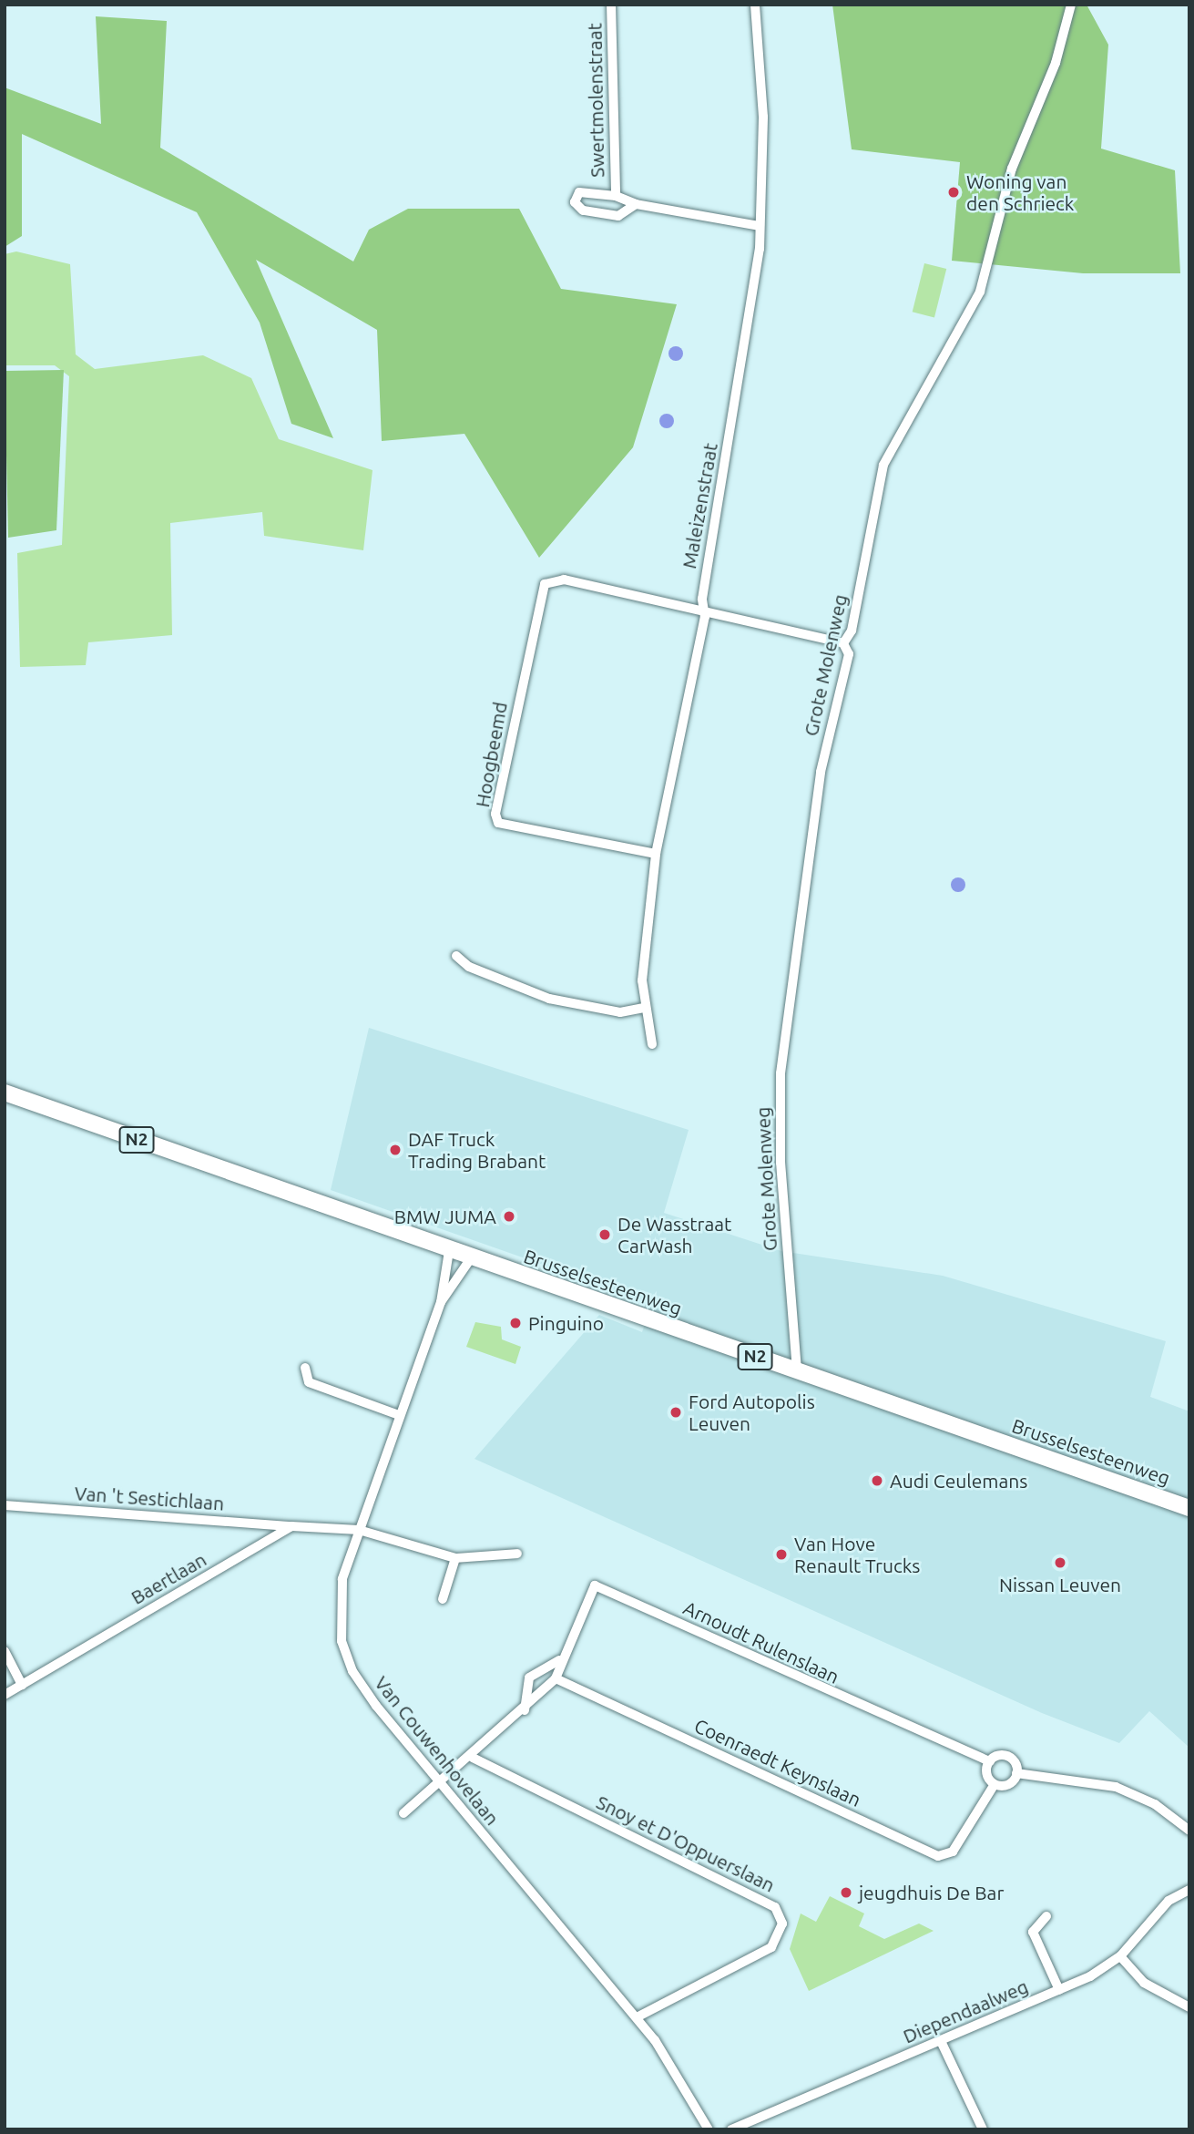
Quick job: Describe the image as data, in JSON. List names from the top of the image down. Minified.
{"streets":{"main road":["N2","Brusselsesteenweg"],"street":["Swertmolenstraat","Maleizenstraat","Grote Molenweg","Hoogbeemd","Van 't Sestichlaan","Baertlaan","Arnoudt Rulenslaan","Van Couwenhovelaan","Coenraedt Keynslaan","Snoy et D'Oppuerslaan","Diependaalweg"]},"crossings":[["Swertmolenstraat","Maleizenstraat"],["Maleizenstraat","Hoogbeemd"],["Grote Molenweg","Brusselsesteenweg"],["Brusselsesteenweg","Van Couwenhovelaan"],["Van 't Sestichlaan","Baertlaan"],["Arnoudt Rulenslaan","Coenraedt Keynslaan"],["Van Couwenhovelaan","Snoy et D'Oppuerslaan"]],"places":["Woning van den Schrieck","DAF Truck Trading Brabant","BMW JUMA","De Wasstraat CarWash","Pinguino","Ford Autopolis Leuven","Audi Ceulemans","Van Hove Renault Trucks","Nissan Leuven","jeugdhuis De Bar"]}
